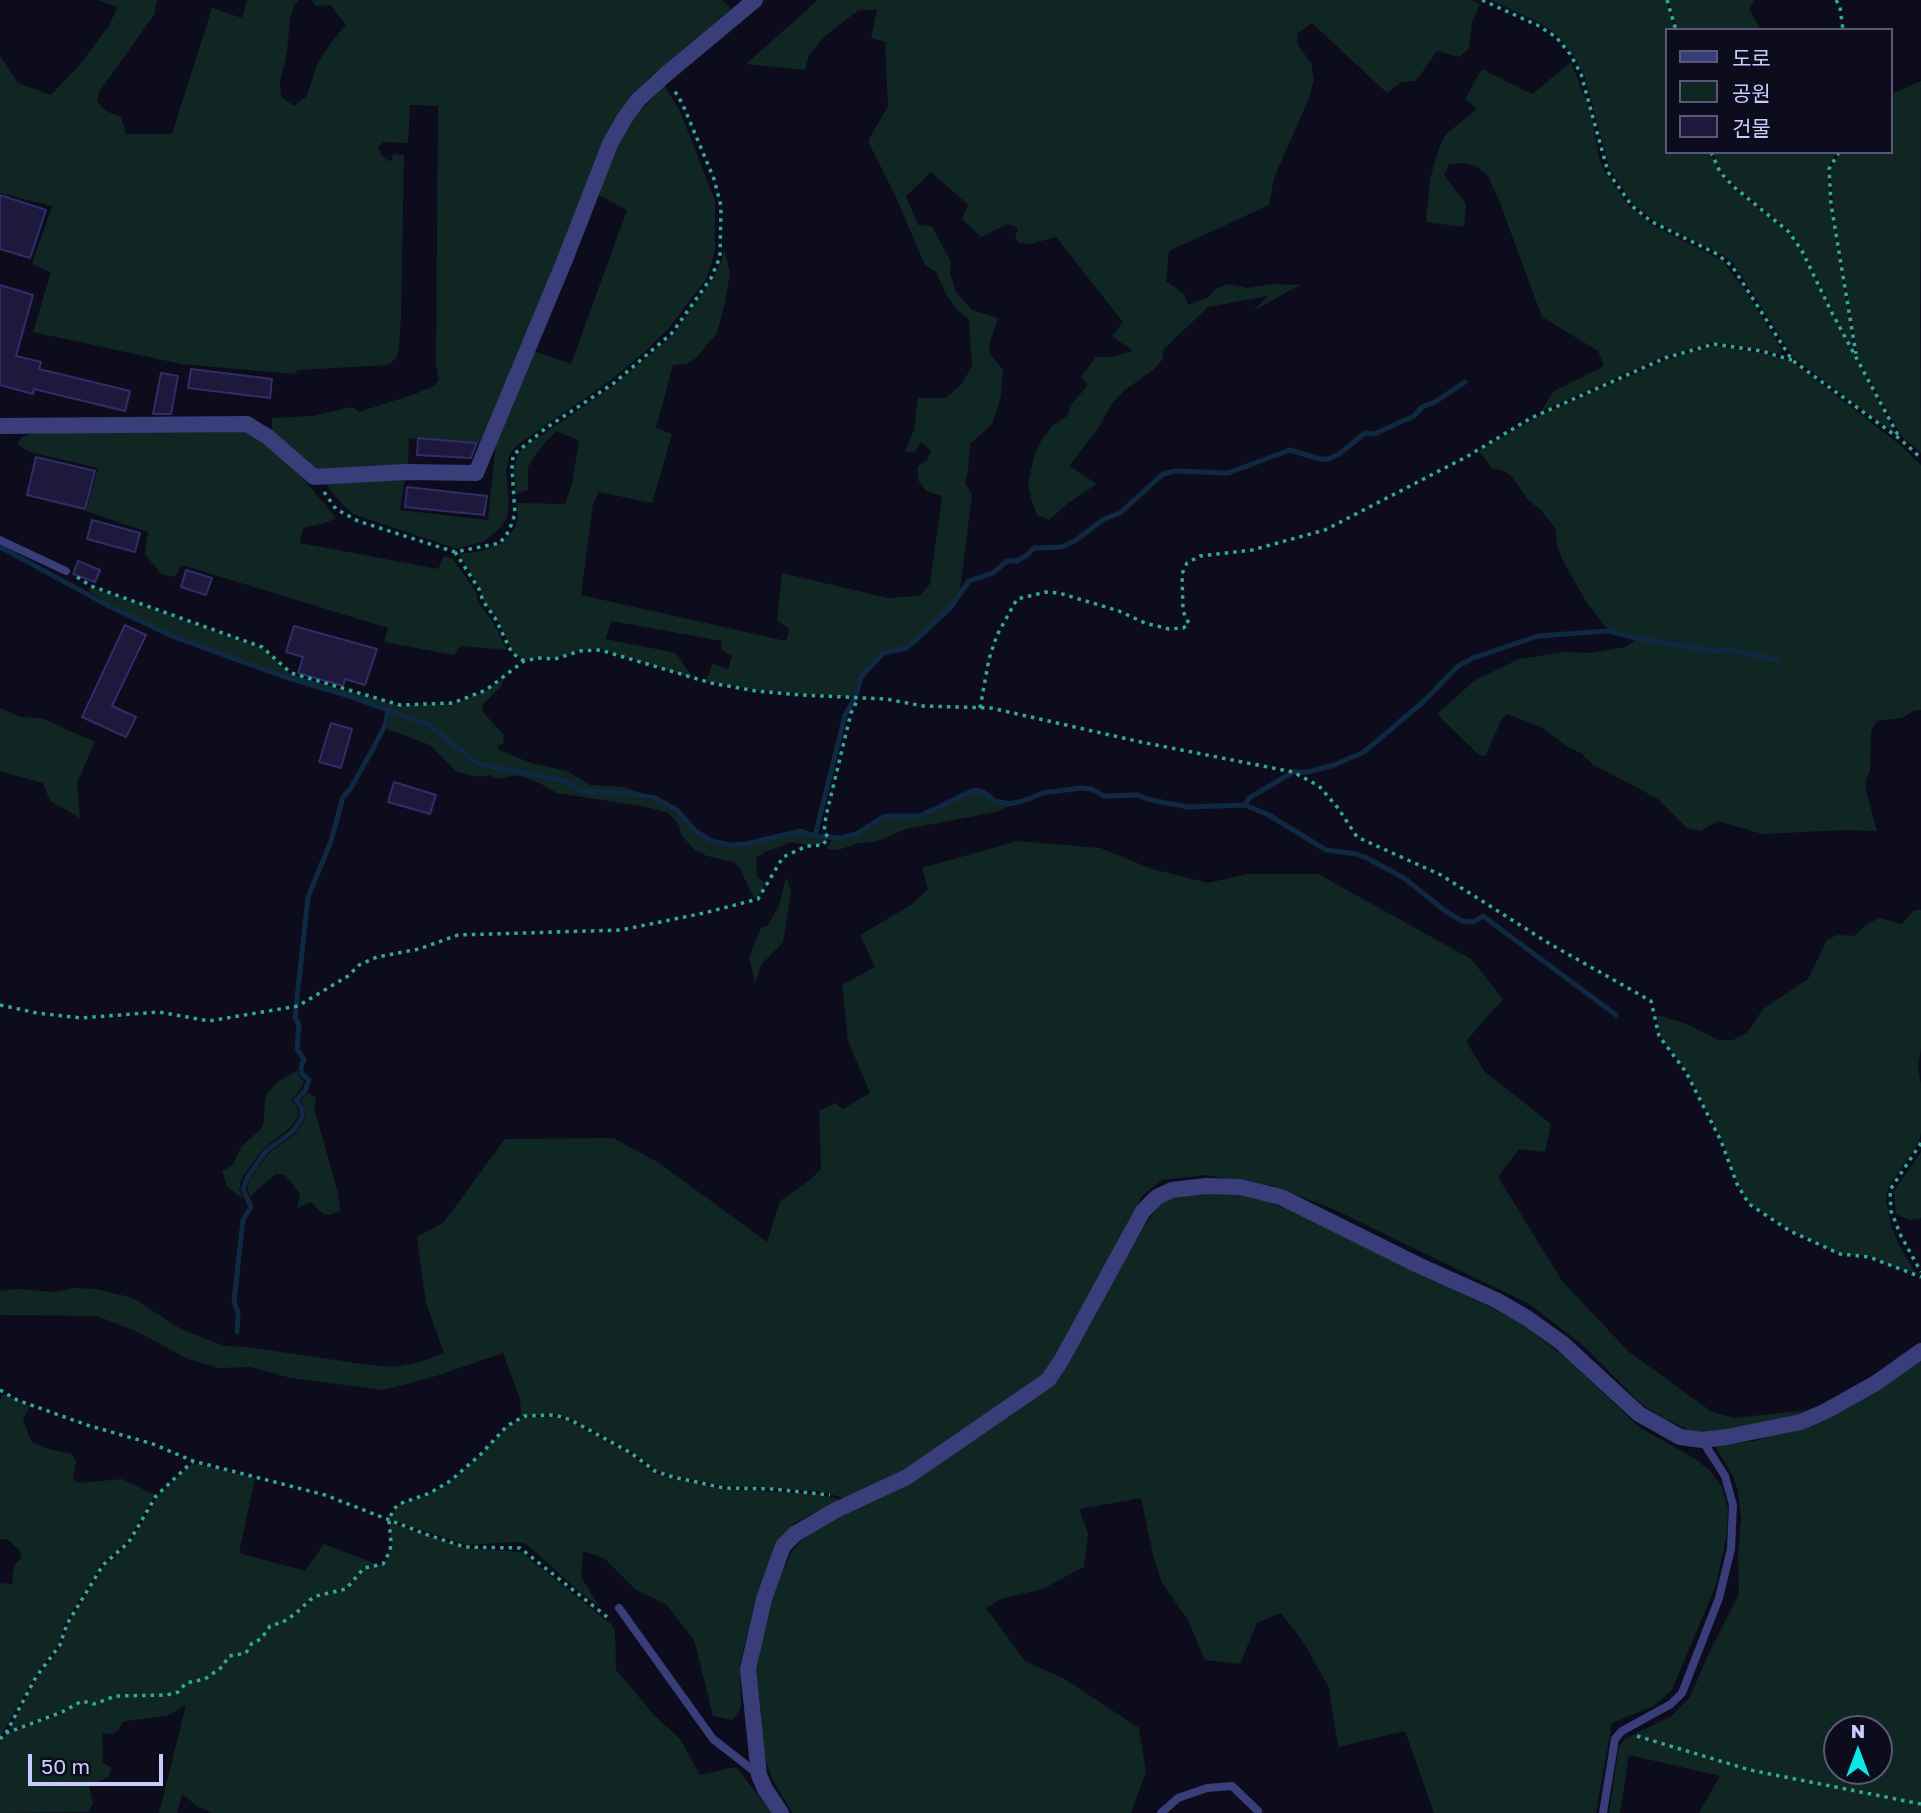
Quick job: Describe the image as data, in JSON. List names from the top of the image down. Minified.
{"legend":["도로","공원","건물"],"scale_bar":"50 m","north":"top"}
